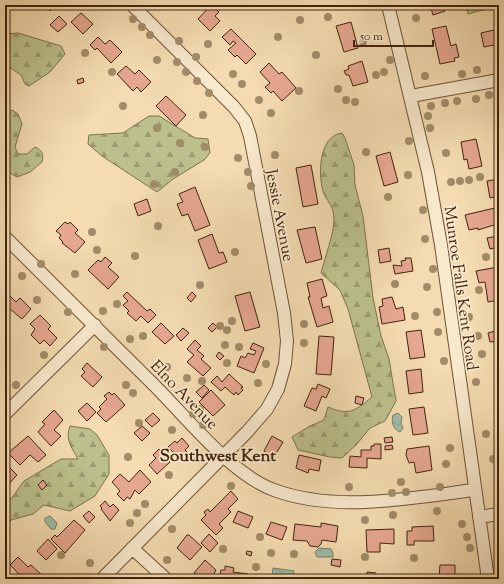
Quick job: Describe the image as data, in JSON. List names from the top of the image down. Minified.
{"streets":{"street":["Jessie Avenue","Munroe Falls Kent Road","Elno Avenue"]},"crossings":[["Jessie Avenue","Elno Avenue"],["Munroe Falls Kent Road","Elno Avenue"]],"districts":["Southwest Kent"],"scale_bar":"50 m"}
